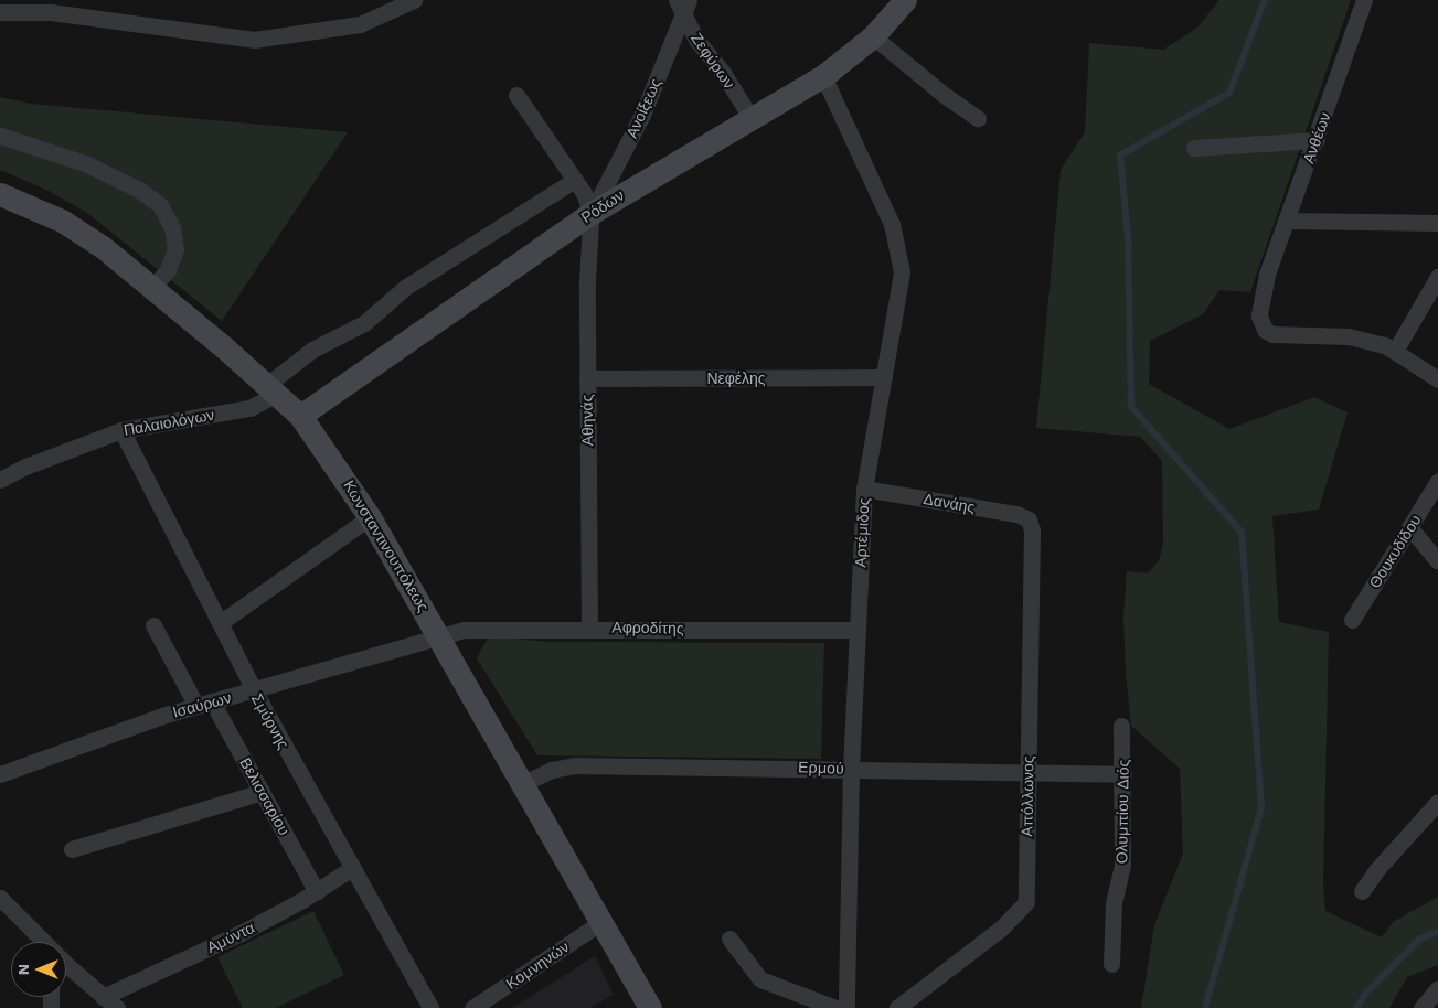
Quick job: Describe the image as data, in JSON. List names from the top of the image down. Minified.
{"streets":{"main road":["Ρόδων","Κωνσταντινουπόλεως"],"street":["Ζεφύρων","Ανοίξεως","Ανθέων","Νεφέλης","Αθηνάς","Παλαιολόγων","Δανάης","Αρτέμιδος","Θουκυδίδου","Αφροδίτης","Ισαύρων","Σμύρνης","Ερμού","Βελισσαρίου","Απόλλωνος","Ολυμπίου Διός","Αμύντα","Κομνηνών"]},"crossings":[["Ζεφύρων","Ανοίξεως"],["Ζεφύρων","Ρόδων"],["Ανοίξεως","Ρόδων"],["Ανοίξεως","Αθηνάς"],["Ρόδων","Αθηνάς"],["Ρόδων","Αρτέμιδος"],["Ρόδων","Κωνσταντινουπόλεως"],["Νεφέλης","Αθηνάς"],["Νεφέλης","Αρτέμιδος"],["Αθηνάς","Αφροδίτης"],["Παλαιολόγων","Κωνσταντινουπόλεως"],["Παλαιολόγων","Σμύρνης"],["Δανάης","Αρτέμιδος"],["Δανάης","Απόλλωνος"],["Αρτέμιδος","Αφροδίτης"],["Αρτέμιδος","Ερμού"],["Κωνσταντινουπόλεως","Αφροδίτης"],["Κωνσταντινουπόλεως","Ισαύρων"],["Κωνσταντινουπόλεως","Ερμού"],["Κωνσταντινουπόλεως","Κομνηνών"],["Αφροδίτης","Ισαύρων"],["Ισαύρων","Σμύρνης"],["Ισαύρων","Βελισσαρίου"],["Σμύρνης","Αμύντα"],["Ερμού","Απόλλωνος"],["Ερμού","Ολυμπίου Διός"],["Βελισσαρίου","Αμύντα"]],"north":"left"}
